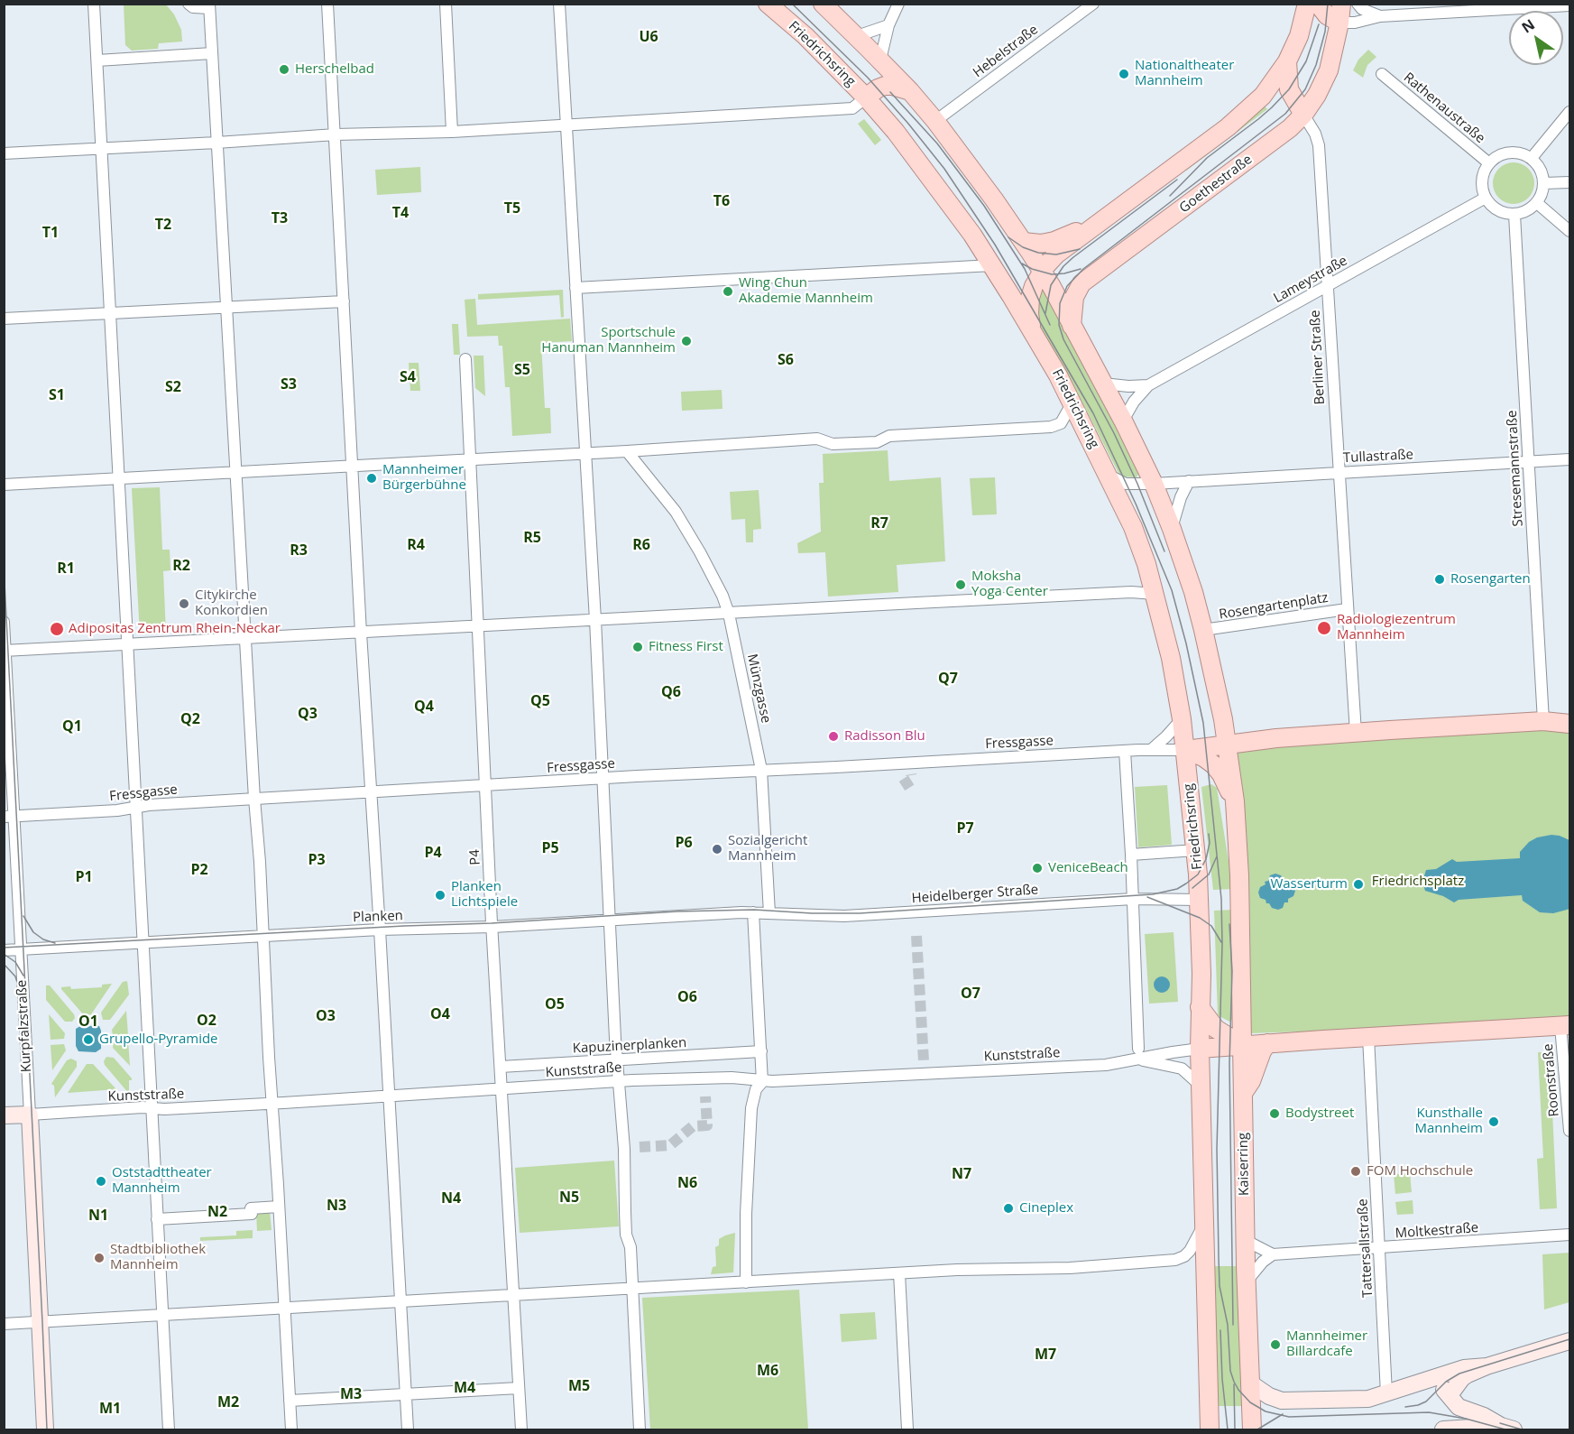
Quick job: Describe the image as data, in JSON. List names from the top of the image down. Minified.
{"streets":{"main road":["Friedrichsring","Goethestraße","Kaiserring"],"street":["Hebelstraße","Rathenaustraße","Lameystraße","Berliner Straße","Tullastraße","Stresemannstraße","Rosengartenplatz","Münzgasse","Fressgasse","P4","Heidelberger Straße","Planken","Kurpfalzstraße","Kapuzinerplanken","Kunststraße","Roonstraße","Moltkestraße","Tattersallstraße"]},"crossings":[["Friedrichsring","Tullastraße"],["Friedrichsring","Fressgasse"],["Friedrichsring","Heidelberger Straße"],["Rathenaustraße","Lameystraße"],["Rathenaustraße","Stresemannstraße"],["Goethestraße","Berliner Straße"],["Lameystraße","Berliner Straße"],["Lameystraße","Stresemannstraße"],["Berliner Straße","Tullastraße"],["Berliner Straße","Rosengartenplatz"],["Tullastraße","Stresemannstraße"],["Tullastraße","Rosengartenplatz"],["Münzgasse","Fressgasse"],["Münzgasse","Heidelberger Straße"],["Fressgasse","P4"],["Fressgasse","Kurpfalzstraße"],["P4","Planken"],["P4","Kapuzinerplanken"],["P4","Kunststraße"],["Heidelberger Straße","Planken"],["Planken","Kurpfalzstraße"],["Kurpfalzstraße","Kunststraße"],["Moltkestraße","Tattersallstraße"]],"districts":["U6","T6","T5","T4","T3","T2","T1","S6","S5","S4","S3","S2","S1","R7","R5","R4","R6","R3","R2","R1","Q7","Q6","Q5","Q4","Q3","Q2","Q1","P7","P6","P5","P4","P3","P2","P1","O7","O6","O5","O4","O3","O2","O1","N7","N6","N5","N4","N3","N2","N1","M7","M6","M5","M4","M3","M2","M1"],"parks":["Friedrichsplatz"],"places":["Herschelbad","Nationaltheater Mannheim","Wing Chun Akademie Mannheim","Sportschule Hanuman Mannheim","Mannheimer Bürgerbühne","Rosengarten","Moksha Yoga Center","Citykirche Konkordien","Radiologiezentrum Mannheim","Adipositas Zentrum Rhein-Neckar","Fitness First","Radisson Blu","Sozialgericht Mannheim","VeniceBeach","Wasserturm","Planken Lichtspiele","Grupello-Pyramide","Bodystreet","Kunsthalle Mannheim","FOM Hochschule","Oststadttheater Mannheim","Cineplex","Stadtbibliothek Mannheim","Mannheimer Billardcafe"],"north":"top left"}
